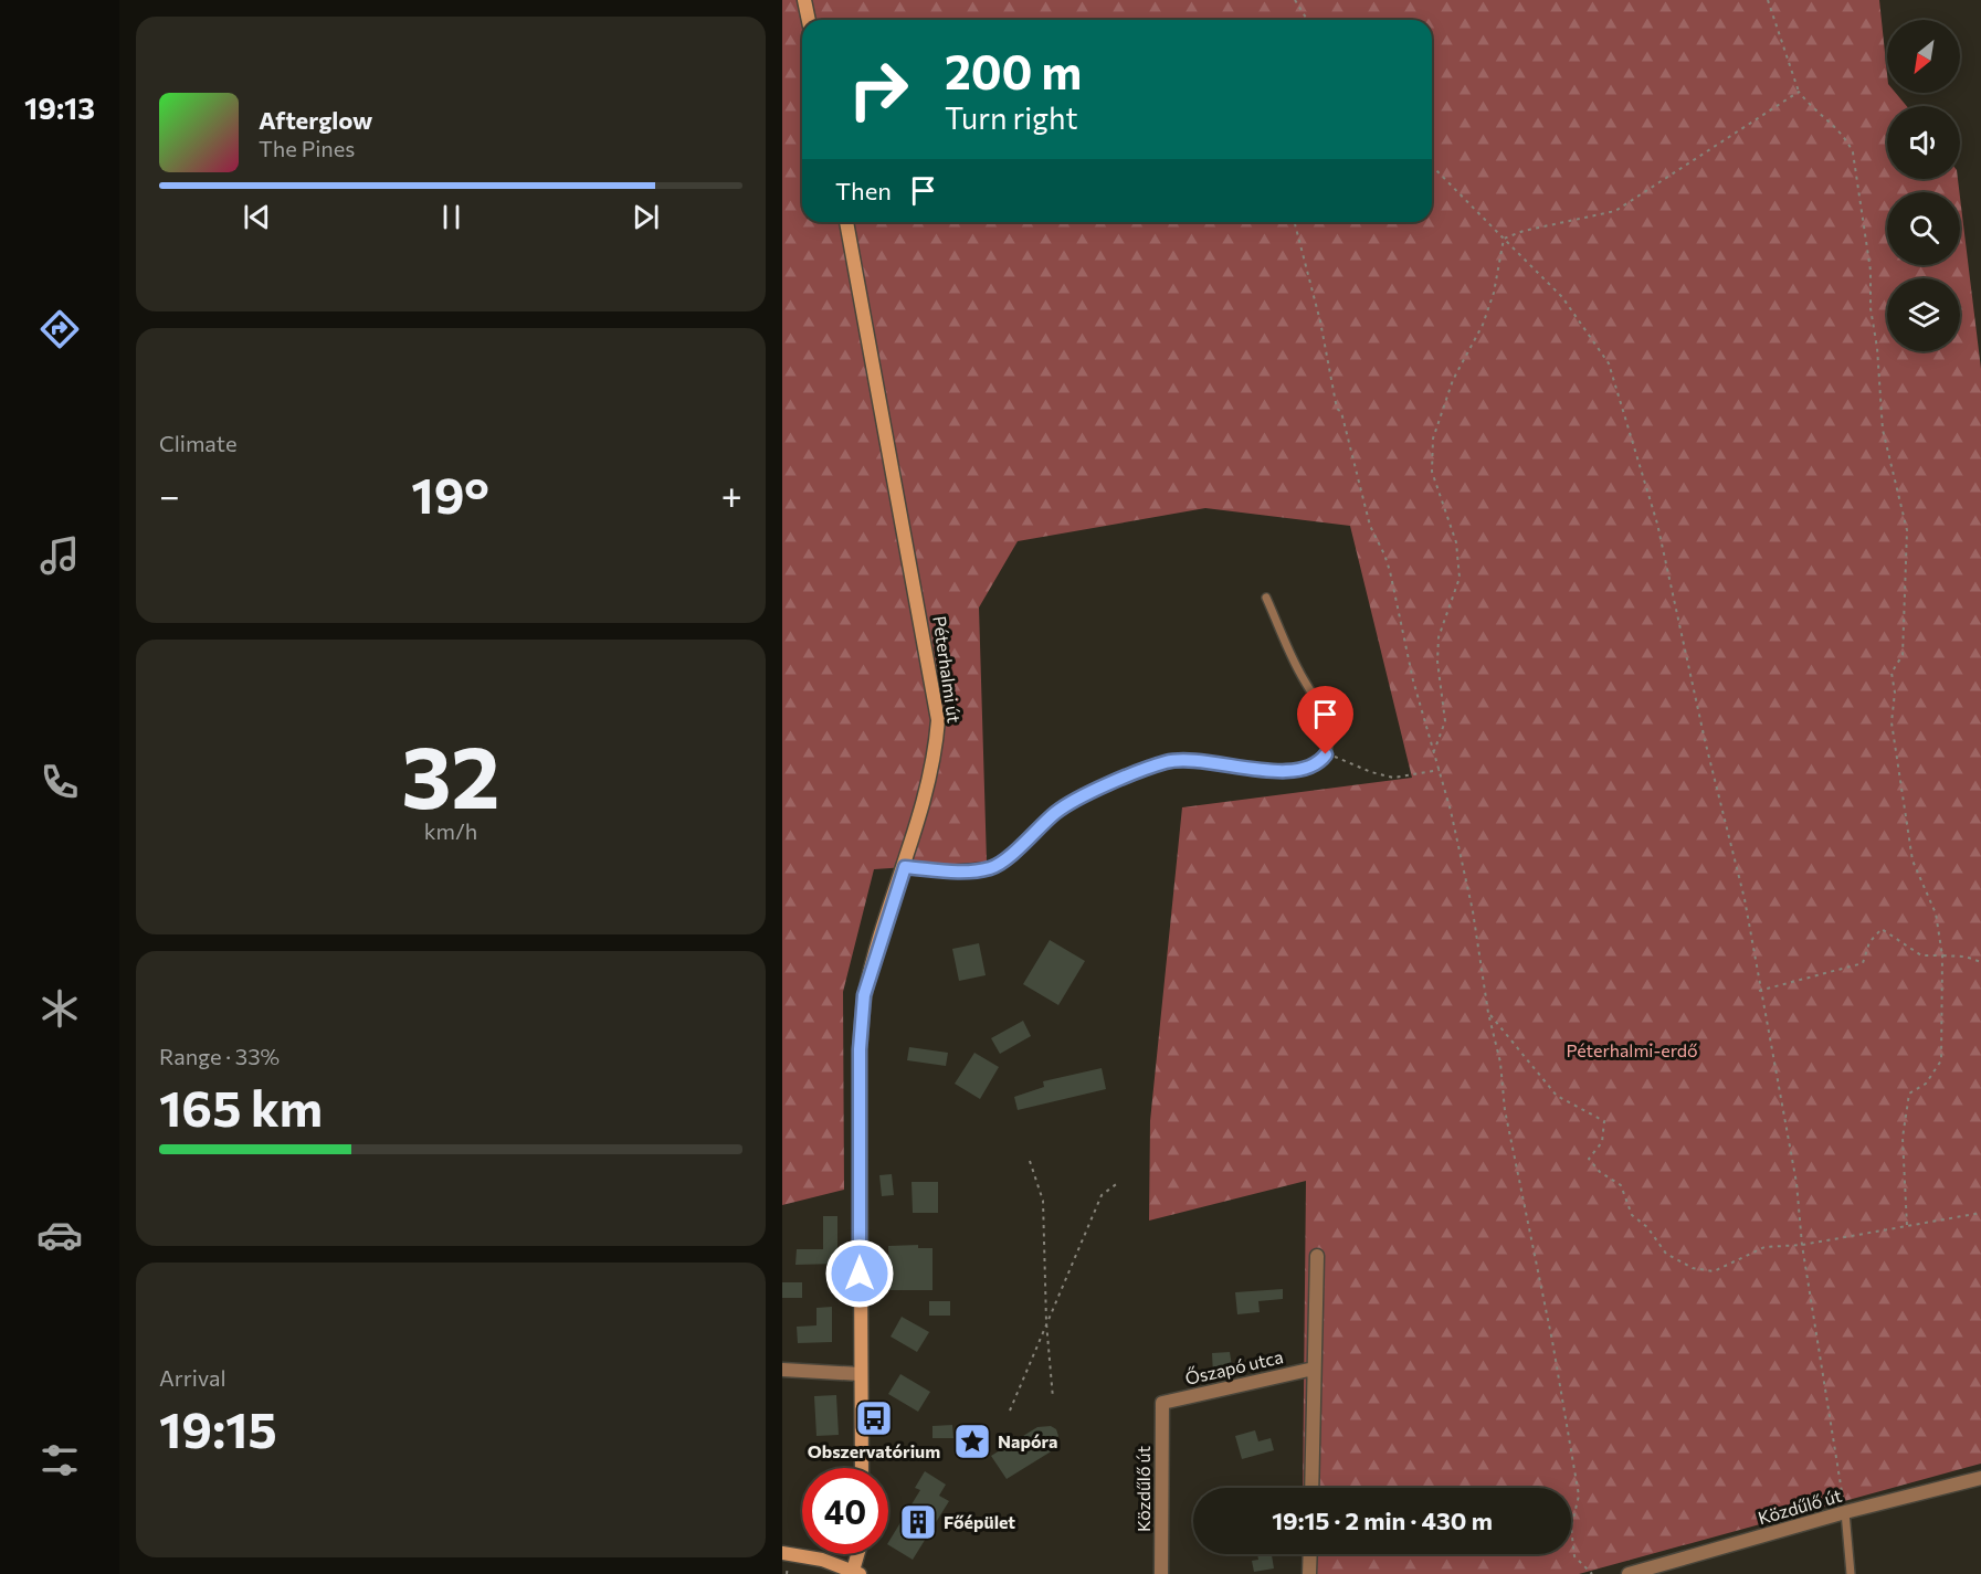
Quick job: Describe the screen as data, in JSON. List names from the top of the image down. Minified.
{"streets":{"street":["Péterhalmi út","Őszapó utca","Közdűlő út"]},"crossings":[["Őszapó utca","Közdűlő út"]],"parks":["Péterhalmi-erdő"],"places":{"bus stop":["Obszervatórium"],"place":["Napóra"],"building":["Főépület"]},"north":"bottom left","page":{"tabs":"19:13","turn":["200 m","Turn right"],"song":["Afterglow","The Pines"],"then":"Then","tile":["Climate",["32","km/h"],["Range · 33%","165 km"],["Arrival","19:15"]],"heat":["−","19°","+"],"limit":"40","trip":"19:15 · 2 min · 430 m"}}
